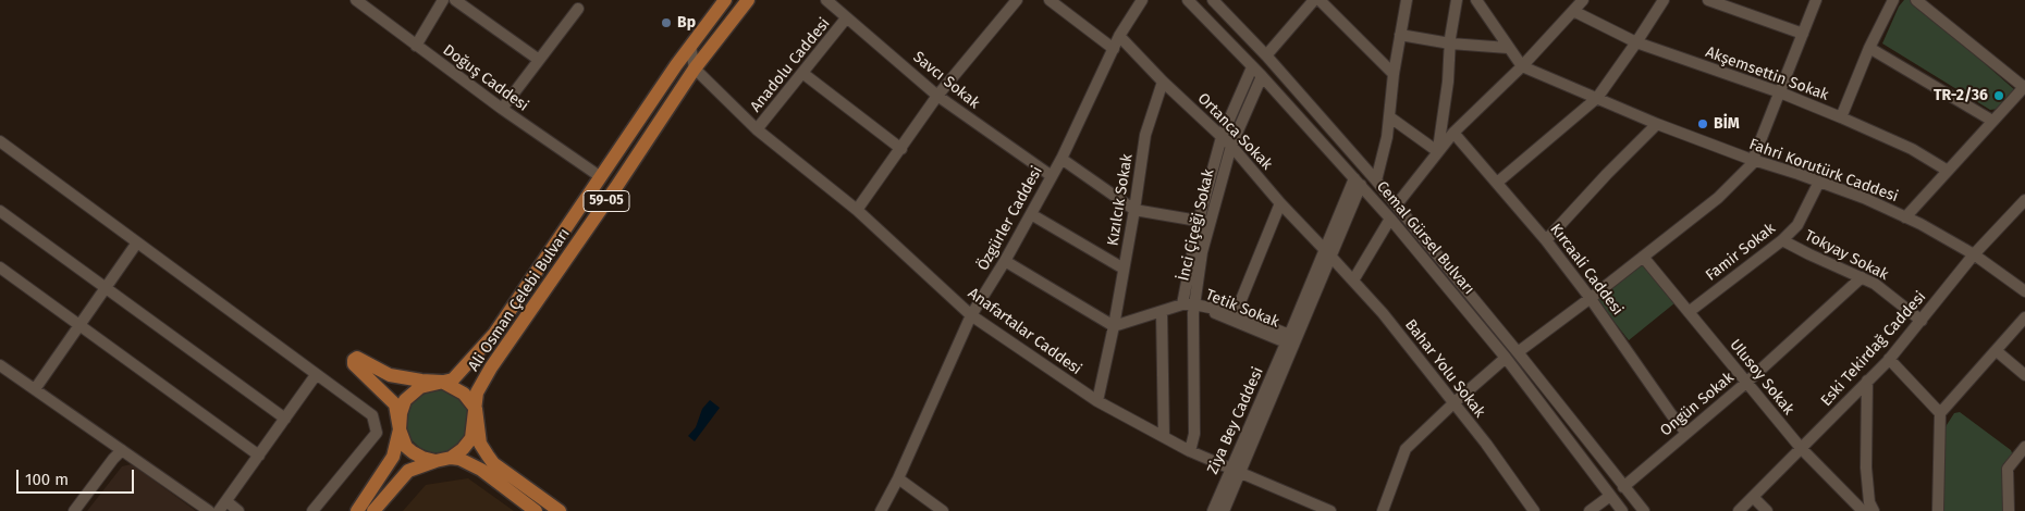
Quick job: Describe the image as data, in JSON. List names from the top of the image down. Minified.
{"streets":{"main road":["59-05","Ali Osman Çelebi Bulvarı"],"street":["Anadolu Caddesi","Akşemsettin Sokak","Doğuş Caddesi","Savcı Sokak","Ortanca Sokak","Fahri Korutürk Caddesi","Kızılcık Sokak","Özgürler Caddesi","İnci Çiçeği Sokak","Cemal Gürsel Bulvarı","Famir Sokak","Tokyay Sokak","Kırcaali Caddesi","Tetik Sokak","Anafartalar Caddesi","Eski Tekirdağ Caddesi","Bahar Yolu Sokak","Ulusoy Sokak","Ongün Sokak","Ziya Bey Caddesi"]},"crossings":[["Anadolu Caddesi","Savcı Sokak"],["Anadolu Caddesi","Anafartalar Caddesi"],["Doğuş Caddesi","Ali Osman Çelebi Bulvarı"],["Savcı Sokak","Özgürler Caddesi"],["Ortanca Sokak","Kızılcık Sokak"],["Ortanca Sokak","Özgürler Caddesi"],["Ortanca Sokak","İnci Çiçeği Sokak"],["Ortanca Sokak","Bahar Yolu Sokak"],["Ortanca Sokak","Ziya Bey Caddesi"],["Fahri Korutürk Caddesi","Famir Sokak"],["Fahri Korutürk Caddesi","Eski Tekirdağ Caddesi"],["Kızılcık Sokak","Anafartalar Caddesi"],["59-05","Ali Osman Çelebi Bulvarı"],["Özgürler Caddesi","Anafartalar Caddesi"],["İnci Çiçeği Sokak","Cemal Gürsel Bulvarı"],["İnci Çiçeği Sokak","Tetik Sokak"],["İnci Çiçeği Sokak","Anafartalar Caddesi"],["Cemal Gürsel Bulvarı","Ongün Sokak"],["Cemal Gürsel Bulvarı","Ziya Bey Caddesi"],["Famir Sokak","Tokyay Sokak"],["Famir Sokak","Ulusoy Sokak"],["Tokyay Sokak","Eski Tekirdağ Caddesi"],["Tokyay Sokak","Ongün Sokak"],["Kırcaali Caddesi","Ongün Sokak"],["Ali Osman Çelebi Bulvarı","Anafartalar Caddesi"],["Tetik Sokak","Ziya Bey Caddesi"],["Anafartalar Caddesi","Ziya Bey Caddesi"],["Eski Tekirdağ Caddesi","Ulusoy Sokak"],["Bahar Yolu Sokak","Ziya Bey Caddesi"],["Ulusoy Sokak","Ongün Sokak"]],"places":["Bp","TR-2/36","BİM"],"scale_bar":"100 m"}
